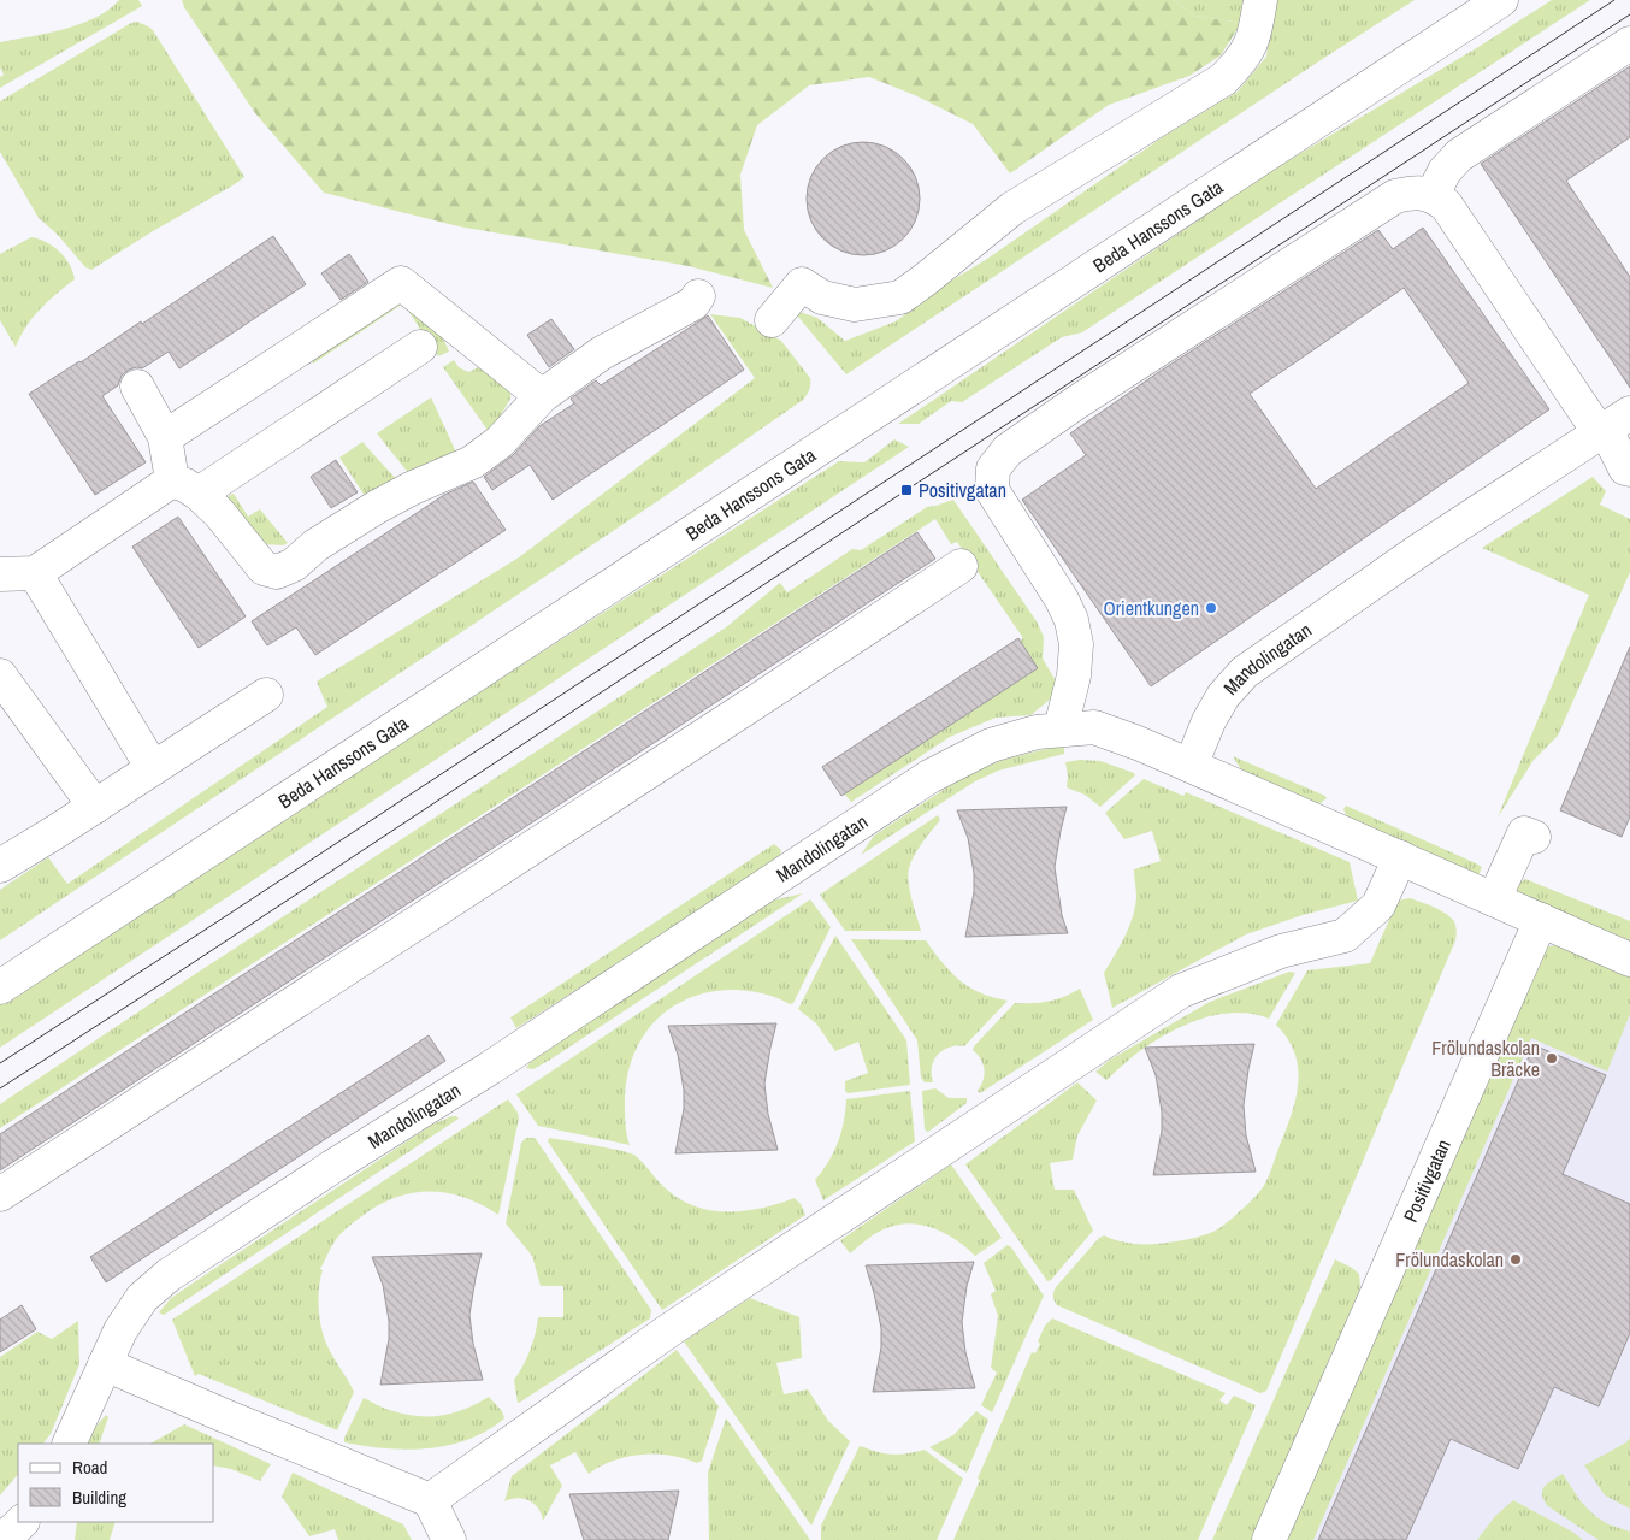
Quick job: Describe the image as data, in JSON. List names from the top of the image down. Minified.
{"streets":{"street":["Beda Hanssons Gata","Mandolingatan","Positivgatan"]},"places":{"transit":["Positivgatan"],"other":["Orientkungen","Frölundaskolan Bräcke","Frölundaskolan"]},"legend":["Road","Building"]}
